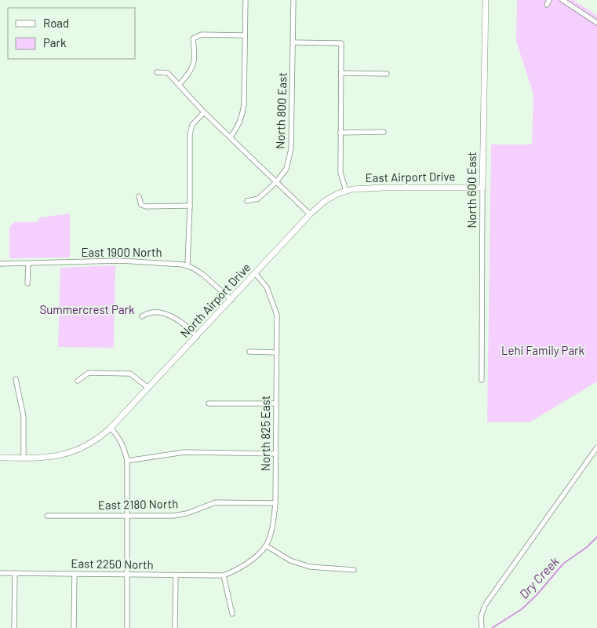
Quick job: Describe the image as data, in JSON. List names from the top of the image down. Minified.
{"streets":{"street":["North 800 East","East Airport Drive","North 600 East","East 1900 North","North Airport Drive","North 825 East","East 2180 North","East 2250 North"]},"crossings":[["East Airport Drive","North 600 East"],["East Airport Drive","North Airport Drive"],["East 1900 North","North Airport Drive"],["North Airport Drive","North 825 East"],["North 825 East","East 2180 North"],["North 825 East","East 2250 North"]],"water":["Dry Creek"],"parks":["Summercrest Park","Lehi Family Park"],"legend":["Road","Park"]}
